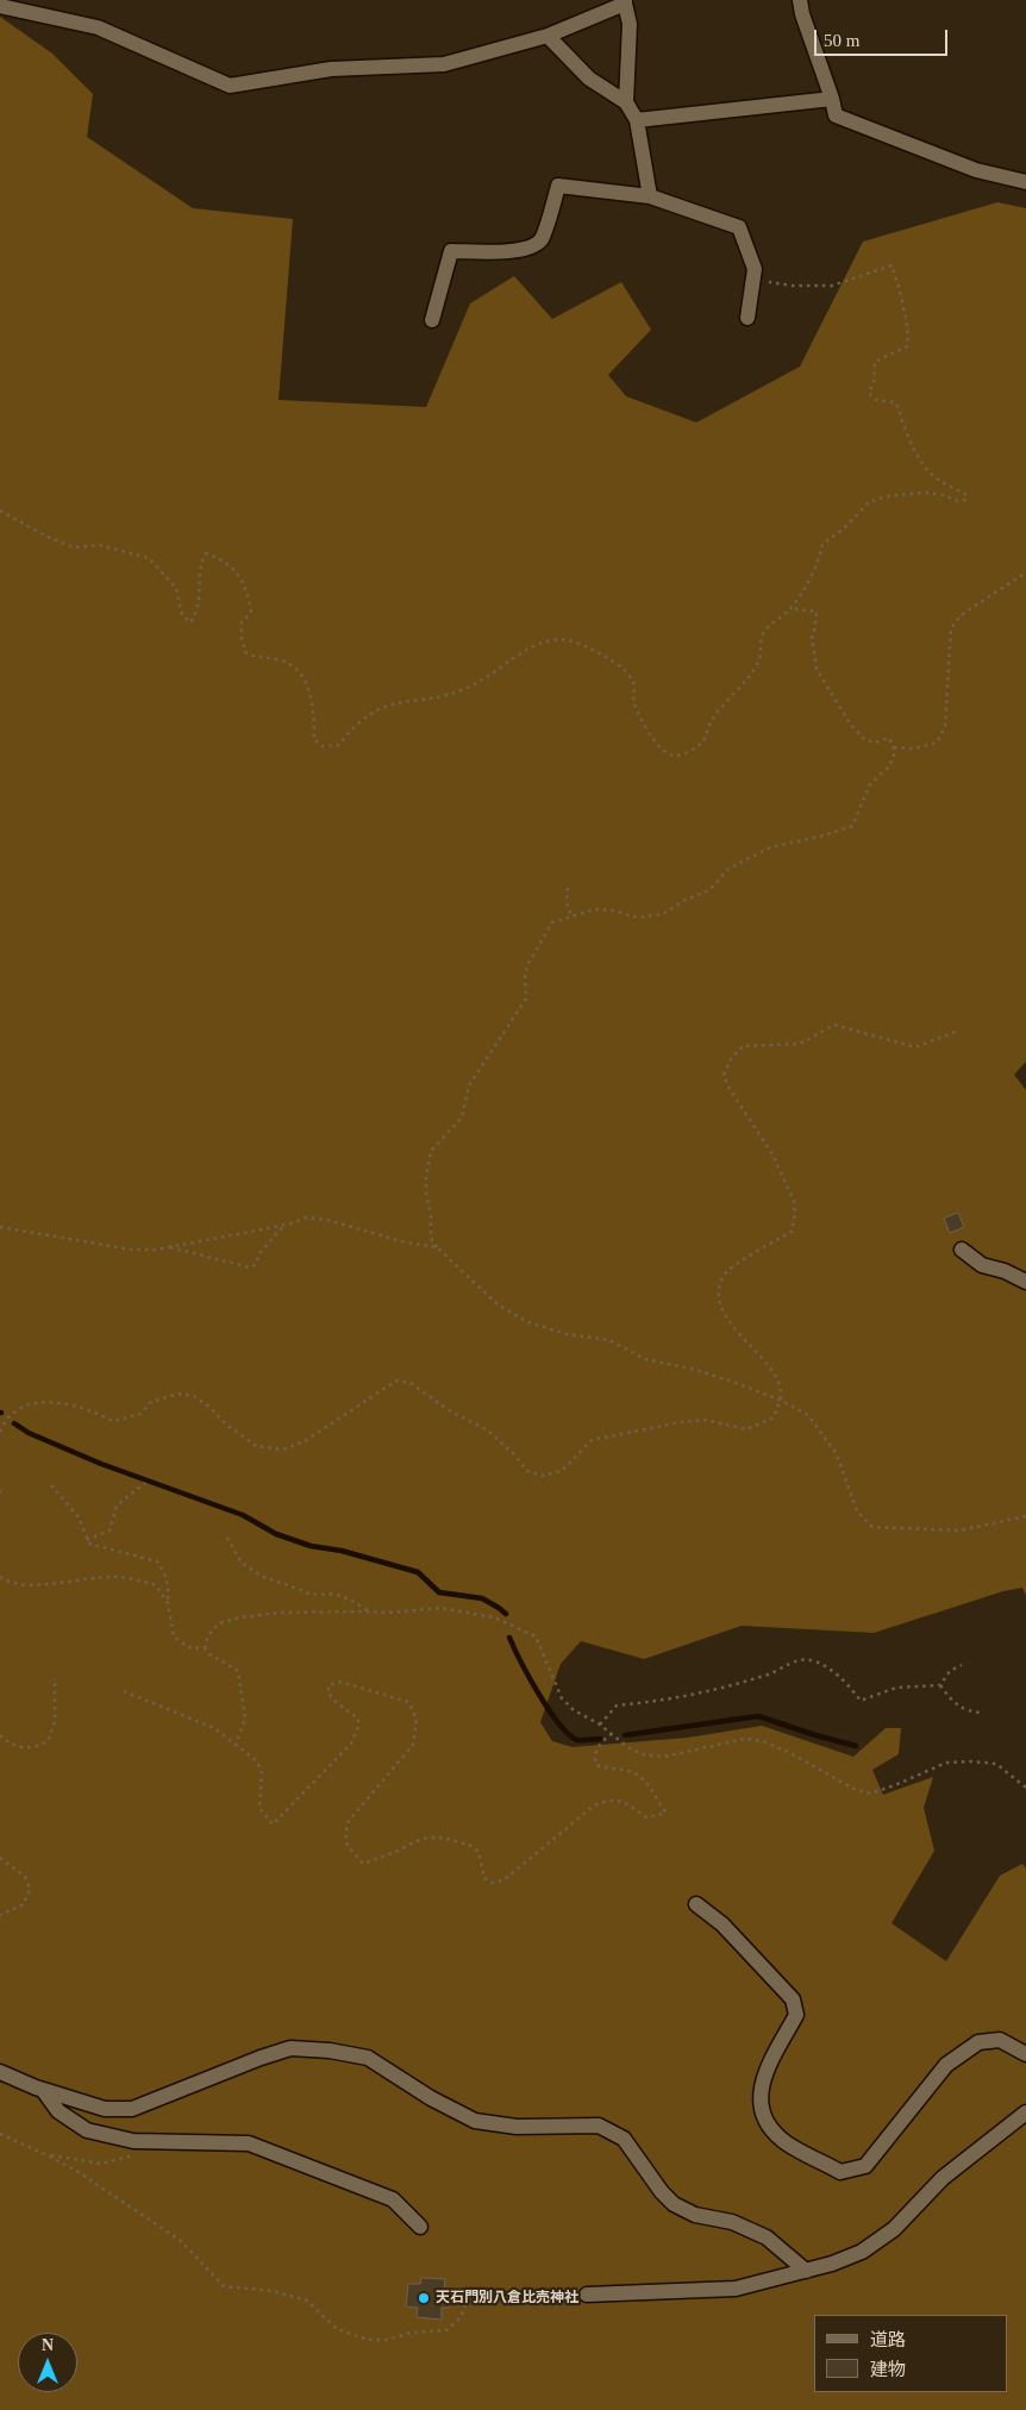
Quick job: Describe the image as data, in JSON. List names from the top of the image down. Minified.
{"places":["天石門別八倉比売神社"],"legend":["道路","建物"],"scale_bar":"50 m","north":"top"}
